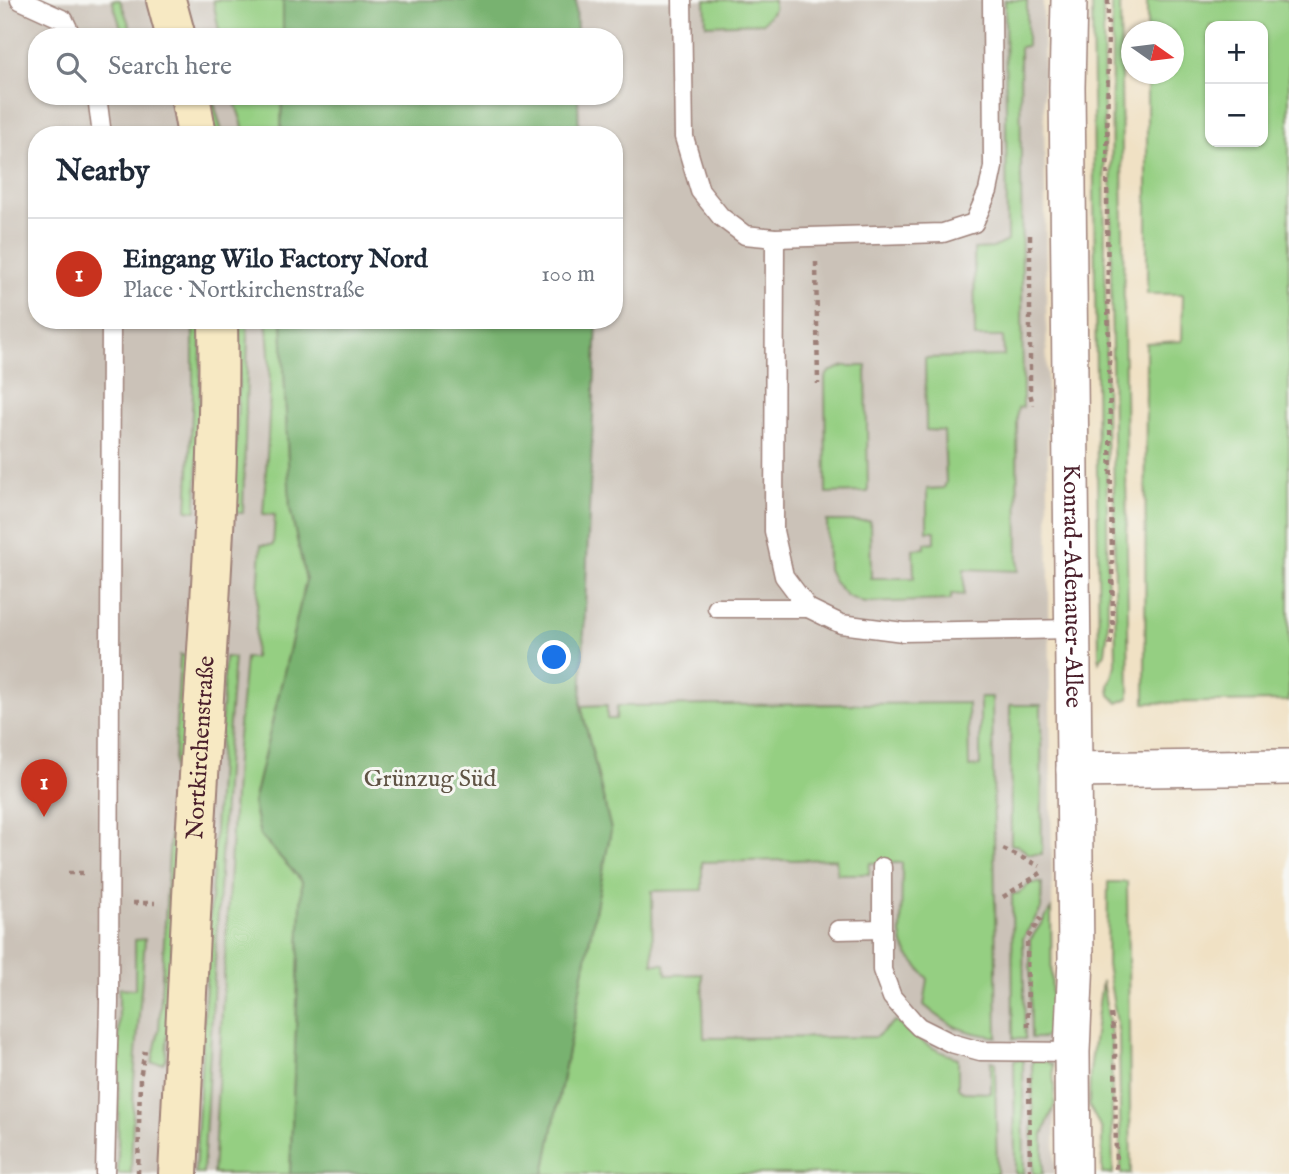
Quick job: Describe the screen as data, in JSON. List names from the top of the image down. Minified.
{"streets":{"main road":["Nortkirchenstraße"],"street":["Konrad-Adenauer-Allee"]},"parks":["Grünzug Süd"],"north":"right","page":{"map_buttons":["+","−"],"search":"Search here","heading":"Nearby","list":[{"mark":"1","name":"Eingang Wilo Factory Nord","note":"Place · Nortkirchenstraße","value":"100 m"}],"pins":"1"}}
